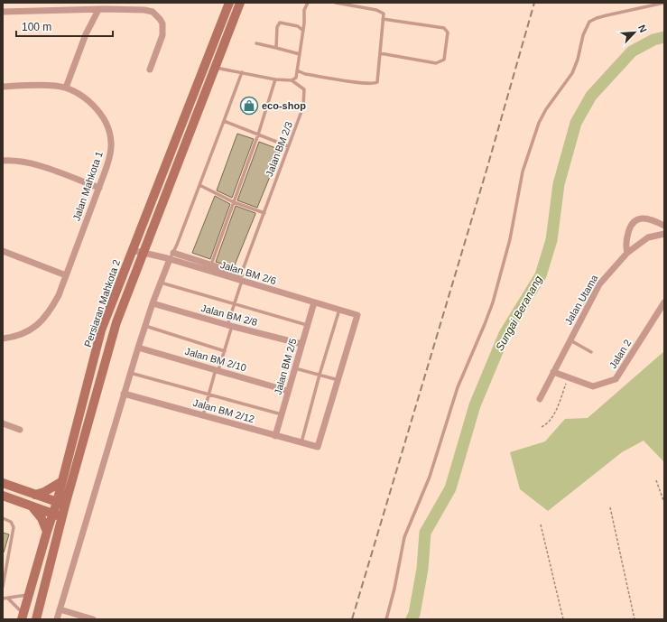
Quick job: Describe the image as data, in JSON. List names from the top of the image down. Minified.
{"streets":{"main road":["Persiaran Mahkota 2"],"street":["Jalan Mahkota 1","Jalan BM 2/6","Jalan Utama","Jalan BM 2/8","Jalan 2","Jalan BM 2/10","Jalan BM 2/5","Jalan BM 2/12"],"lane":["Jalan BM 2/3"]},"crossings":[["Jalan BM 2/3","Jalan BM 2/6"],["Jalan BM 2/3","Jalan BM 2/8"],["Jalan BM 2/3","Jalan BM 2/10"],["Jalan BM 2/3","Jalan BM 2/12"],["Jalan BM 2/6","Persiaran Mahkota 2"],["Jalan BM 2/6","Jalan BM 2/5"],["Jalan BM 2/6","Jalan BM 2/12"],["Jalan Utama","Jalan 2"],["Jalan BM 2/8","Jalan BM 2/5"],["Jalan BM 2/10","Jalan BM 2/5"],["Jalan BM 2/5","Jalan BM 2/12"]],"water":["Sungai Beranang"],"places":{"shop":["eco-shop"]},"scale_bar":"100 m","north":"top right"}
